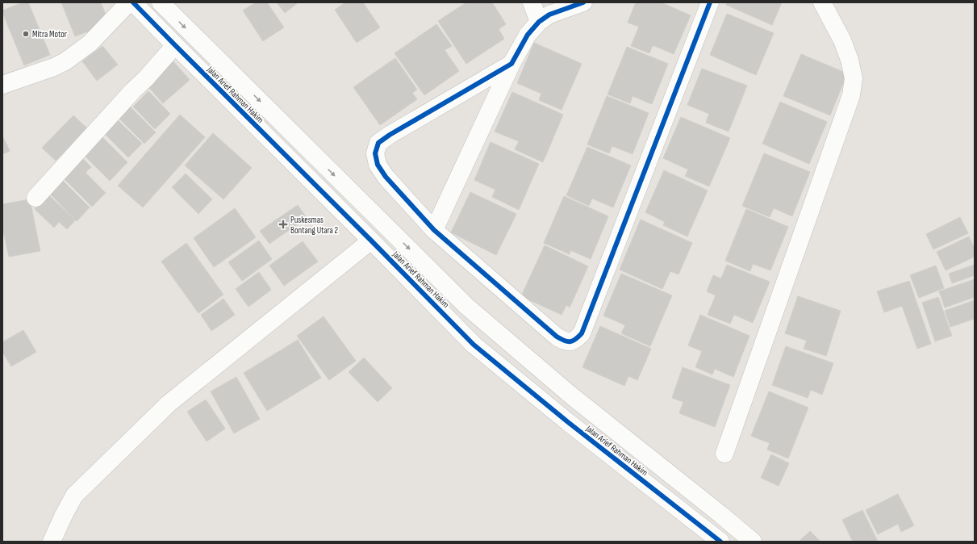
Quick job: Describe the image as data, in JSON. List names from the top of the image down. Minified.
{"streets":{"street":["Jalan Arief Rahman Hakim"]},"places":{"other":["Mitra Motor"],"health":["Puskesmas Bontang Utara 2"]}}
